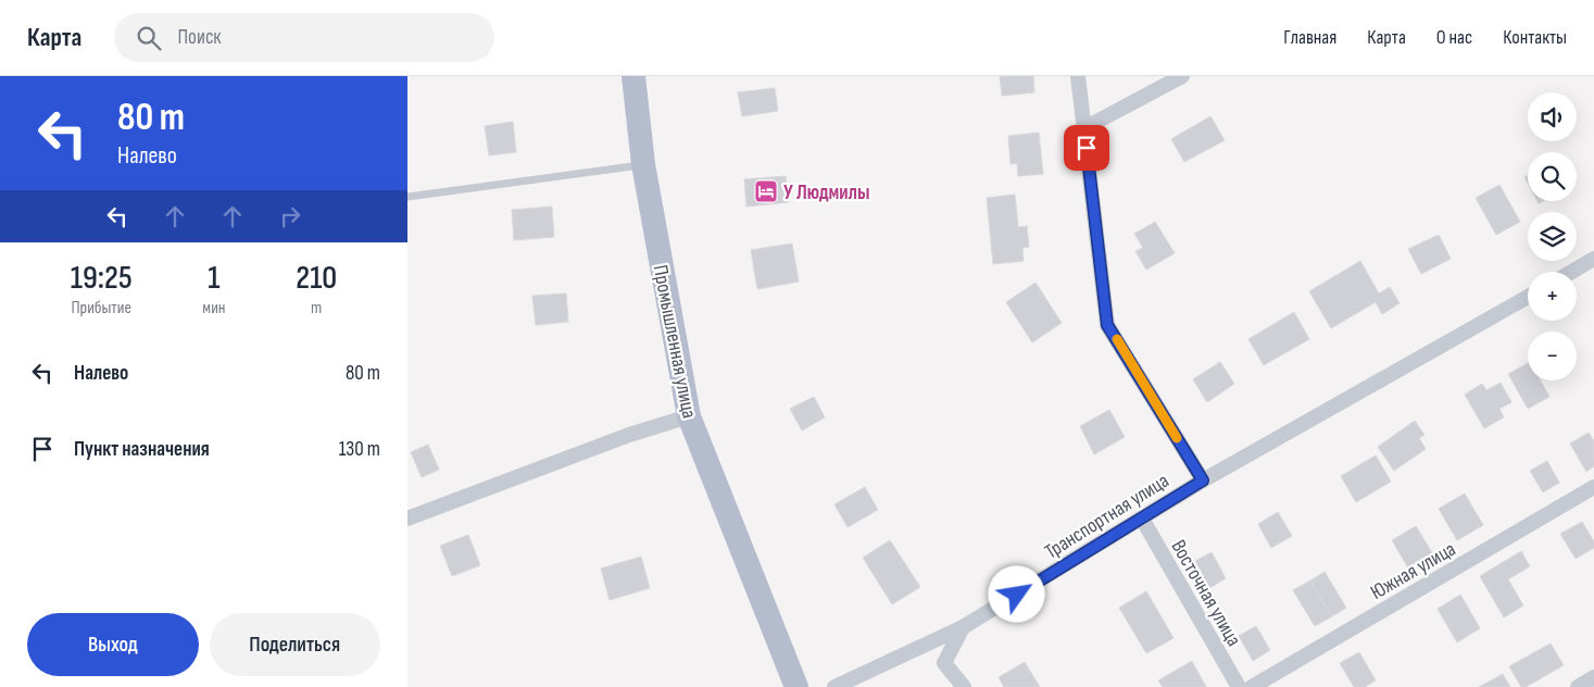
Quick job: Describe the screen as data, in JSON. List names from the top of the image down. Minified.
{"streets":{"main road":["Промышленная улица"],"street":["Транспортная улица","Южная улица","Восточная улица"]},"crossings":[["Транспортная улица","Восточная улица"]],"places":{"hotel":["У Людмилы"]},"page":{"header":"Карта","search":"Поиск","nav":["Главная","Карта","О нас","Контакты"],"turn":["80 m","Налево"],"map_buttons":["+","−"],"eta":["19:25","Прибытие","1","мин","210","m"],"list":[{"name":"Налево","value":"80 m"},{"name":"Пункт назначения","value":"130 m"}],"buttons":["Выход","Поделиться"]}}
